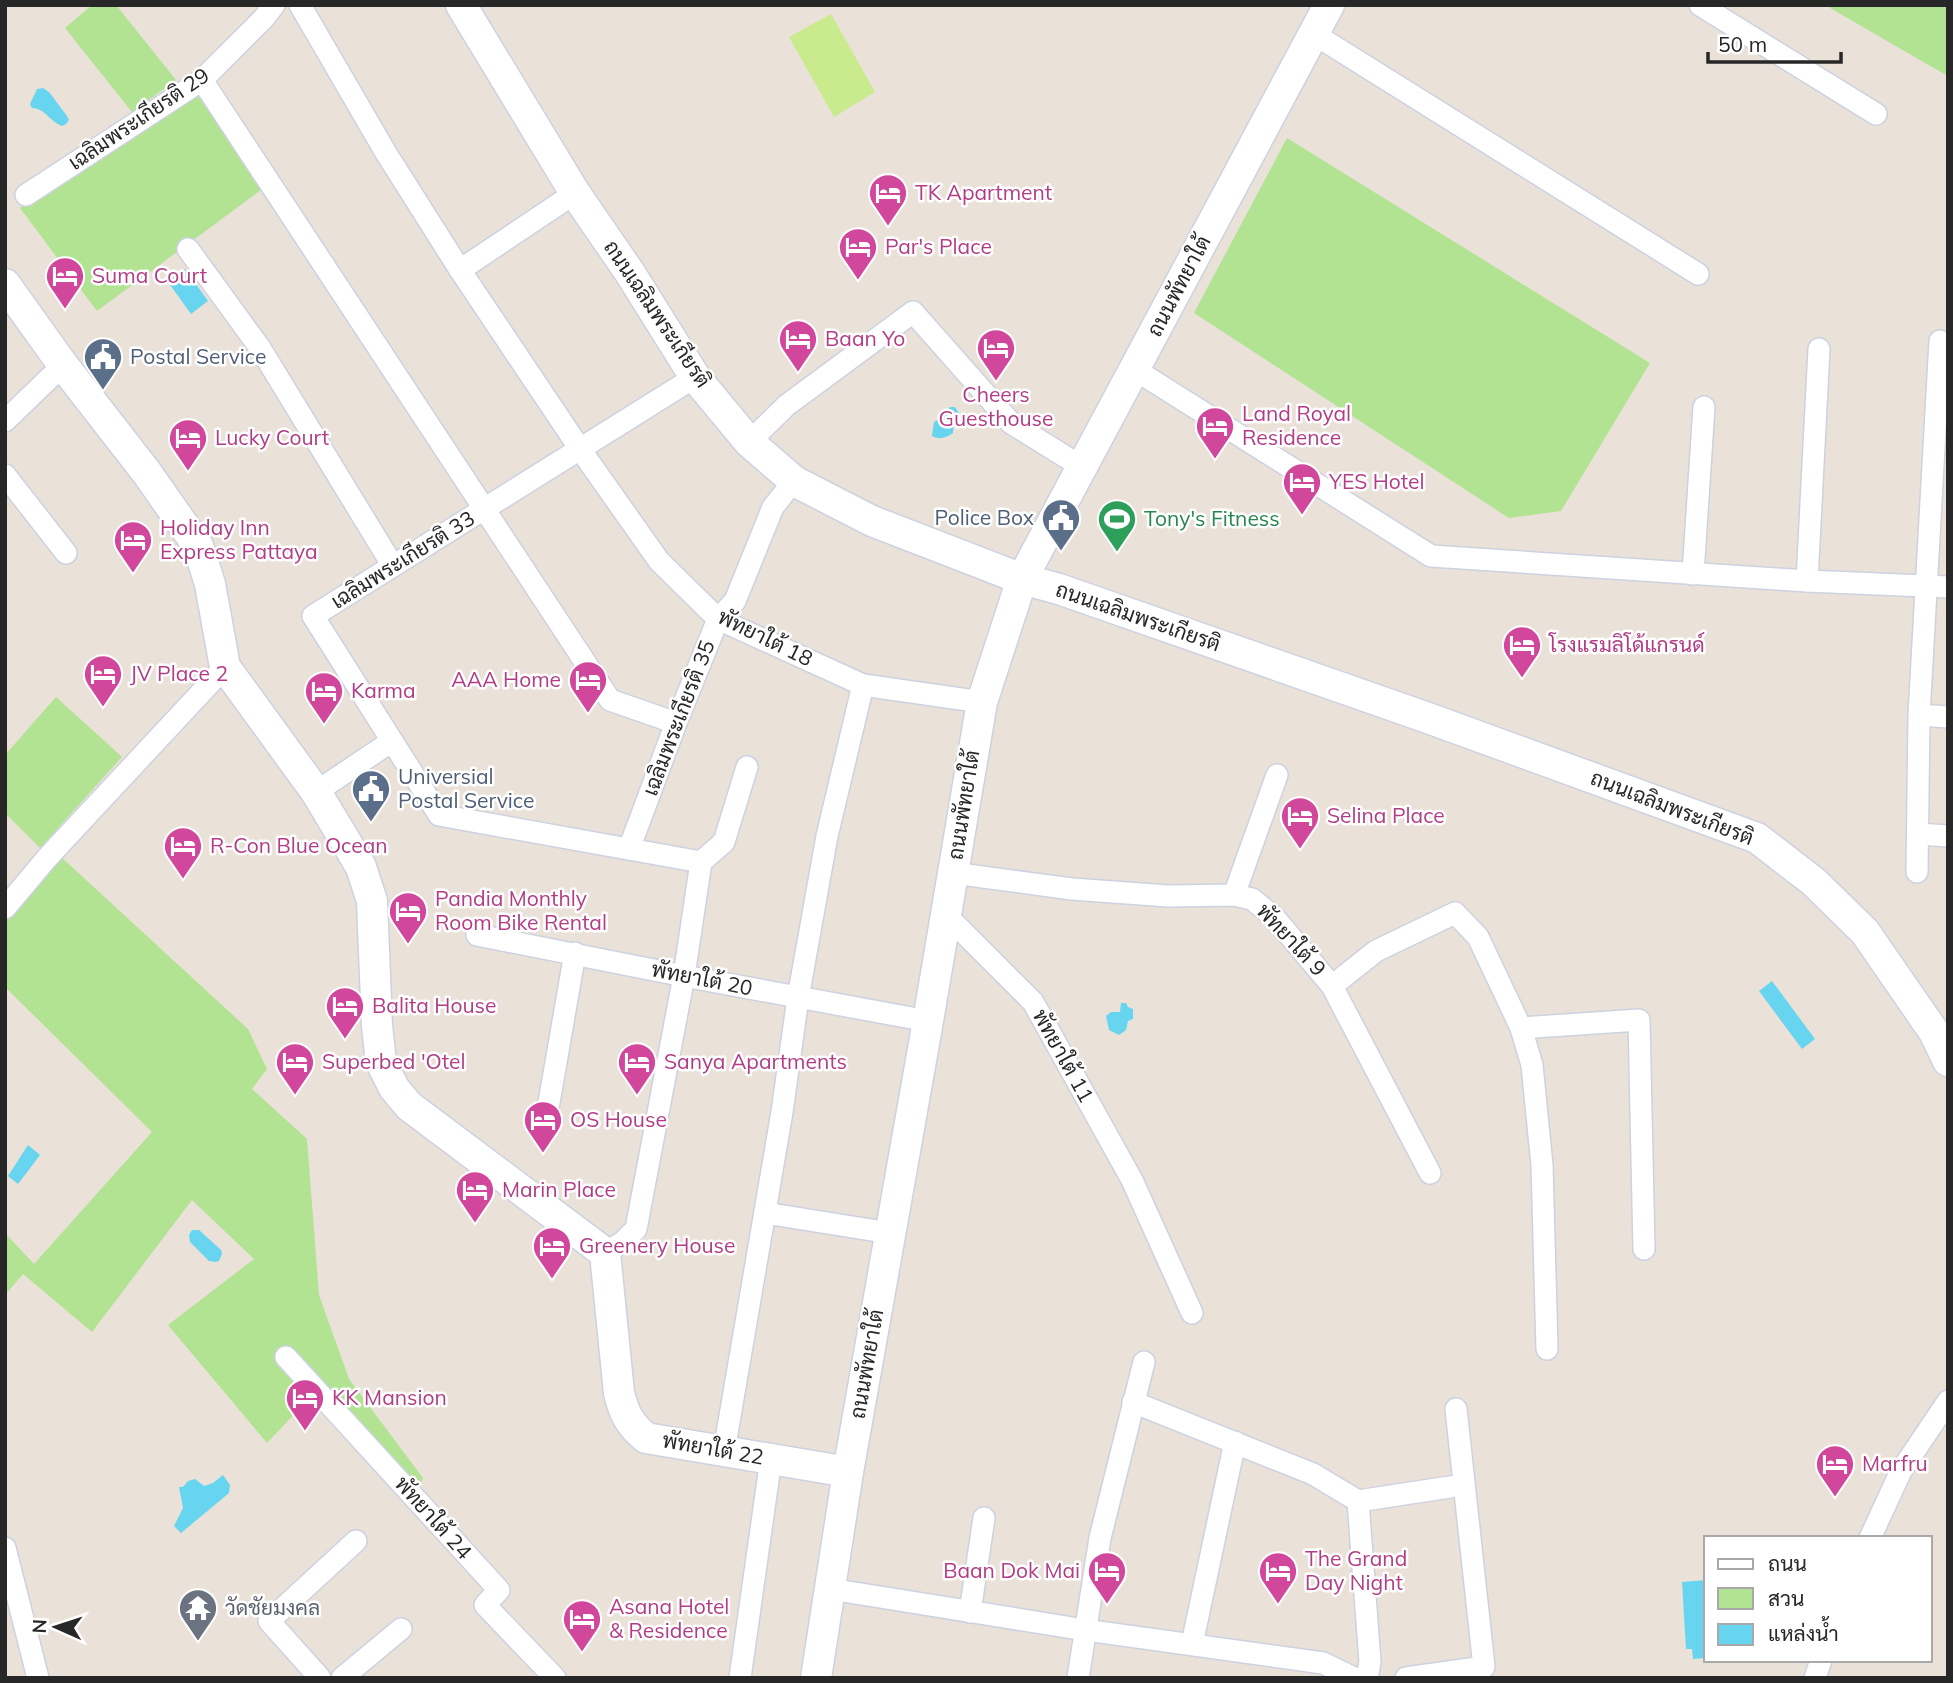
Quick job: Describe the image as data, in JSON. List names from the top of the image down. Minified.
{"streets":{"main road":["ถนนพัทยาใต้","ถนนเฉลิมพระเกียรติ","พัทยาใต้ 22"],"street":["เฉลิมพระเกียรติ 29","เฉลิมพระเกียรติ 33","พัทยาใต้ 18","เฉลิมพระเกียรติ 35","พัทยาใต้ 9","พัทยาใต้ 20","พัทยาใต้ 11","พัทยาใต้ 24"]},"crossings":[["ถนนพัทยาใต้","ถนนเฉลิมพระเกียรติ"],["ถนนพัทยาใต้","พัทยาใต้ 18"],["ถนนพัทยาใต้","พัทยาใต้ 9"],["ถนนพัทยาใต้","พัทยาใต้ 20"],["ถนนพัทยาใต้","พัทยาใต้ 11"],["ถนนพัทยาใต้","พัทยาใต้ 22"],["ถนนเฉลิมพระเกียรติ","เฉลิมพระเกียรติ 33"],["ถนนเฉลิมพระเกียรติ","เฉลิมพระเกียรติ 35"],["เฉลิมพระเกียรติ 33","พัทยาใต้ 18"],["พัทยาใต้ 18","เฉลิมพระเกียรติ 35"]],"places":{"hotel":["TK Apartment","Par's Place","Suma Court","Baan Yo","Cheers Guesthouse","Land Royal Residence","Lucky Court","YES Hotel","Holiday Inn Express Pattaya","โรงแรมลิโด้แกรนด์","JV Place 2","AAA Home","Karma","Selina Place","R-Con Blue Ocean","Pandia Monthly Room Bike Rental","Balita House","Superbed 'Otel","Sanya Apartments","OS House","Marin Place","Greenery House","KK Mansion","Marfru","Baan Dok Mai","The Grand Day Night","Asana Hotel & Residence"],"public building":["Postal Service","Police Box","Universial Postal Service"],"sports":["Tony's Fitness"],"temple":["วัดชัยมงคล"]},"legend":["ถนน","สวน","แหล่งน้ำ"],"scale_bar":"50 m","north":"left"}
